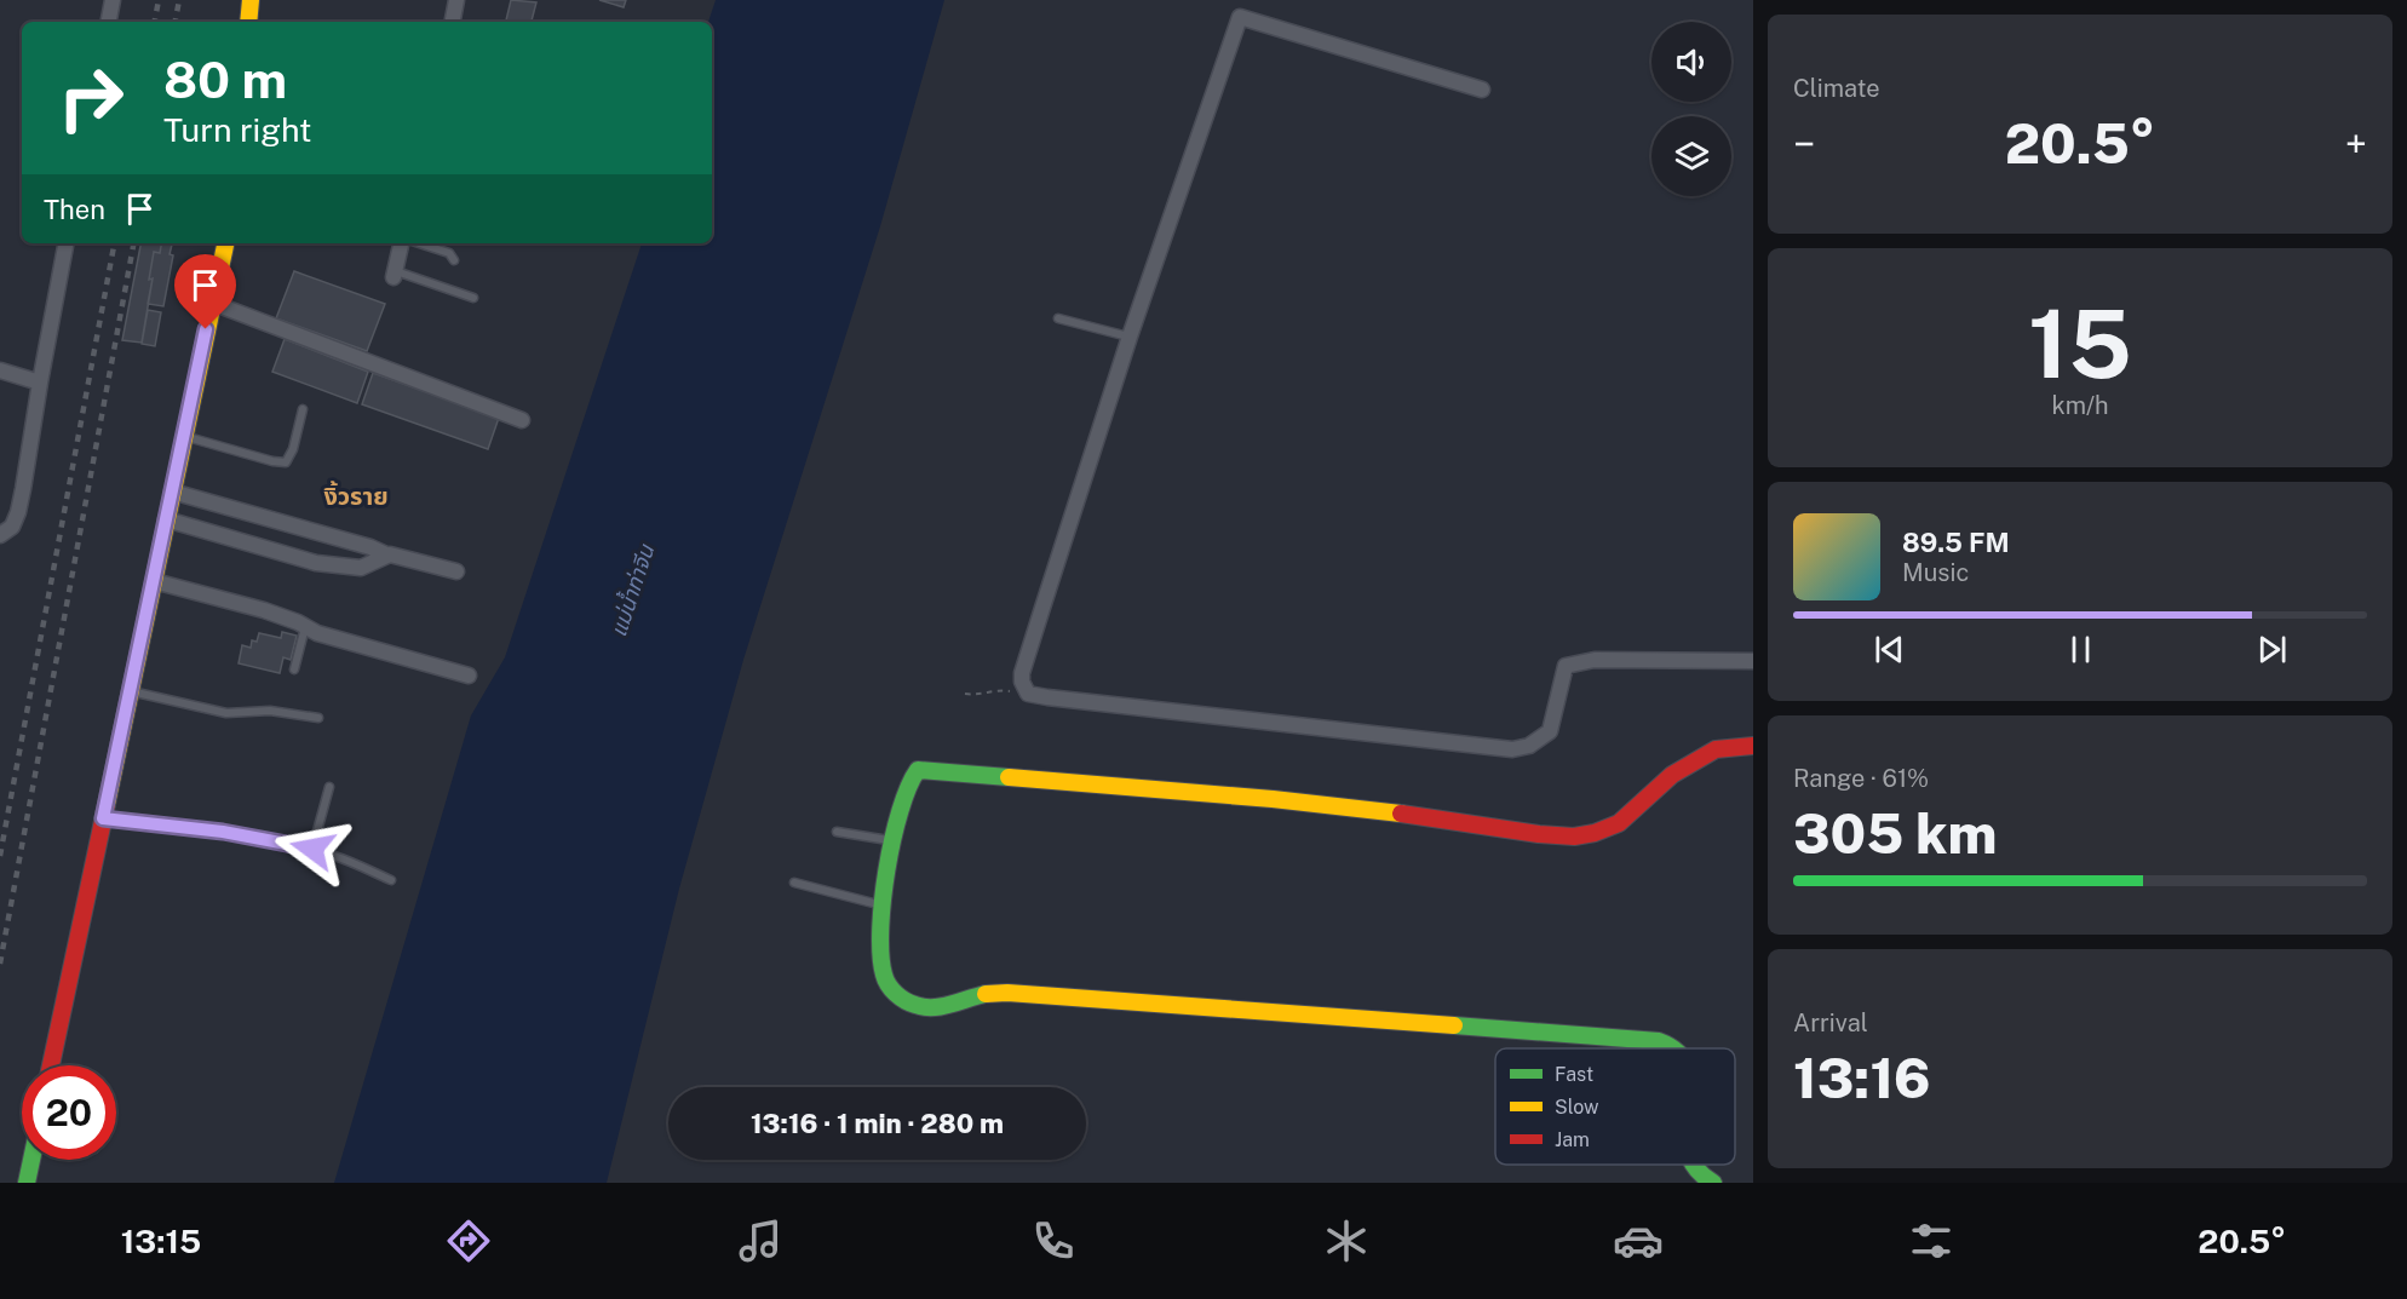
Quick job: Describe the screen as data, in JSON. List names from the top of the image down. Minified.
{"districts":["งิ้วราย"],"water":["แม่น้ำท่าจีน"],"legend":["Fast","Slow","Jam"],"page":{"tile":["Climate",["15","km/h"],["Range · 61%","305 km"],["Arrival","13:16"]],"turn":["80 m","Turn right"],"heat":["−","20.5°","+"],"then":"Then","song":["89.5 FM","Music"],"limit":"20","trip":"13:16 · 1 min · 280 m","tabs":["13:15","20.5°"]}}
